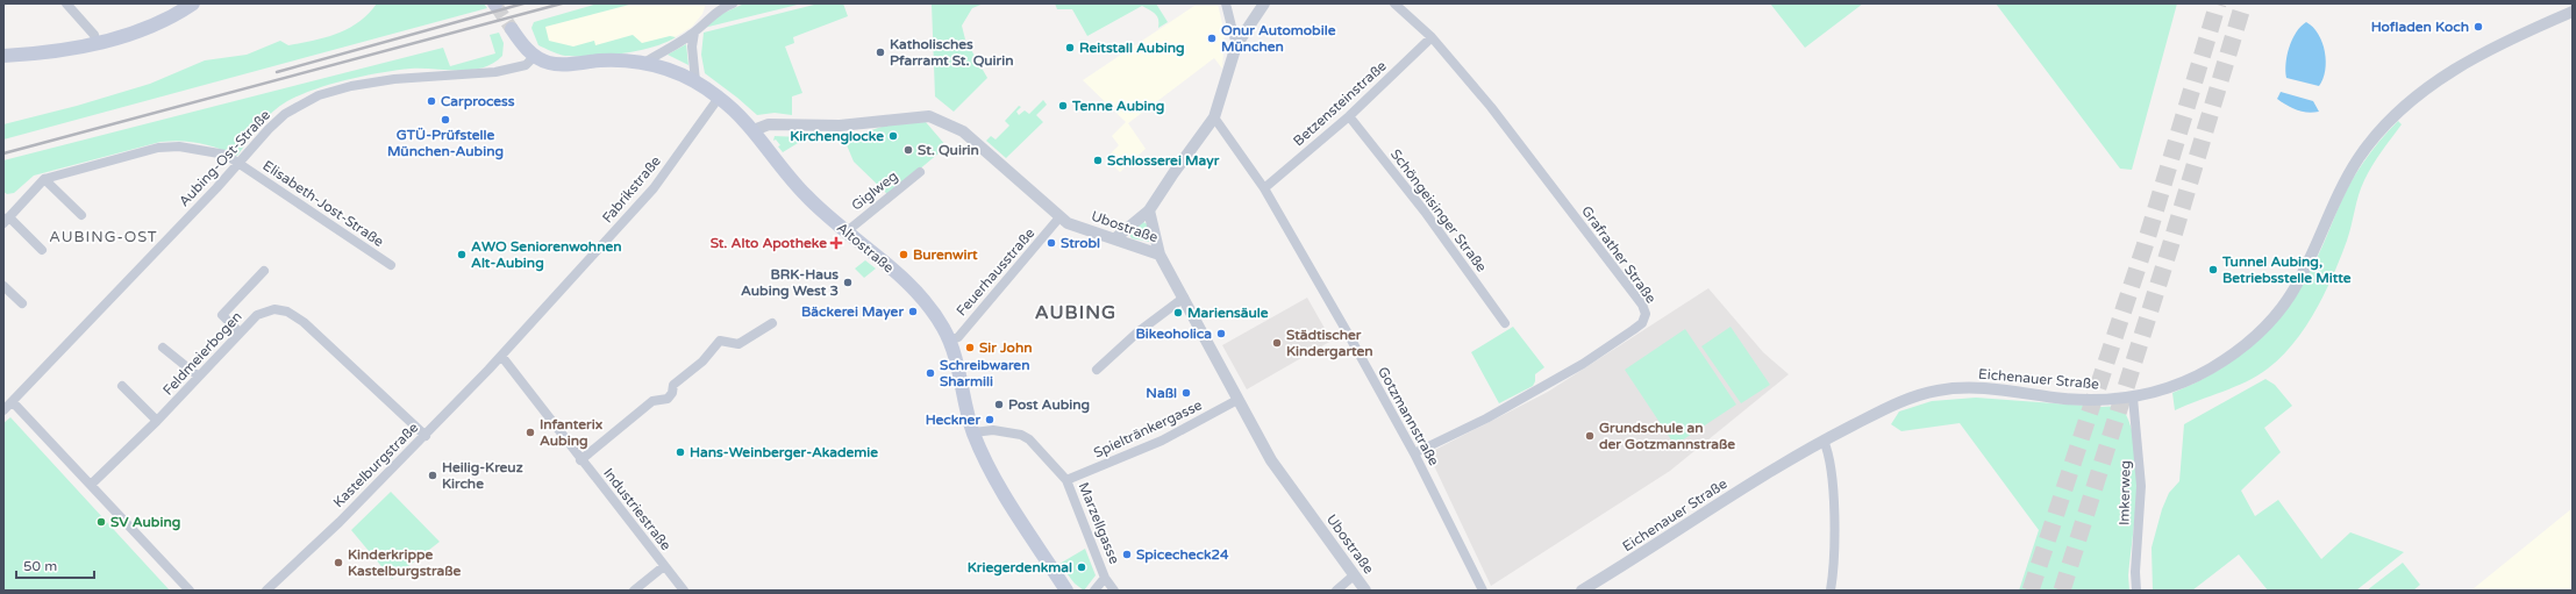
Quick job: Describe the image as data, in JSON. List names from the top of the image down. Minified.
{"streets":{"main road":["Altostraße"],"street":["Betzensteinstraße","Aubing-Ost-Straße","Fabrikstraße","Giglweg","Elisabeth-Jost-Straße","Schöngeisinger Straße","Ubostraße","Grafrather Straße","Feuerhausstraße","Feldmeierbogen","Eichenauer Straße","Gotzmannstraße","Spieltränkergasse","Kastelburgstraße","Imkerweg","Industriestraße","Marzellgasse"]},"crossings":[["Betzensteinstraße","Schöngeisinger Straße"],["Betzensteinstraße","Grafrather Straße"],["Betzensteinstraße","Gotzmannstraße"],["Aubing-Ost-Straße","Elisabeth-Jost-Straße"],["Aubing-Ost-Straße","Altostraße"],["Fabrikstraße","Altostraße"],["Fabrikstraße","Kastelburgstraße"],["Fabrikstraße","Industriestraße"],["Giglweg","Altostraße"],["Ubostraße","Altostraße"],["Ubostraße","Feuerhausstraße"],["Ubostraße","Spieltränkergasse"],["Altostraße","Feuerhausstraße"],["Altostraße","Marzellgasse"],["Grafrather Straße","Gotzmannstraße"],["Feldmeierbogen","Kastelburgstraße"],["Eichenauer Straße","Imkerweg"],["Spieltränkergasse","Marzellgasse"],["Kastelburgstraße","Industriestraße"]],"districts":["AUBING-OST","AUBING"],"places":{"other":["Hofladen Koch","Onur Automobile München","Reitstall Aubing","Katholisches Pfarramt St. Quirin","Carprocess","Tenne Aubing","GTÜ-Prüfstelle München-Aubing","Kirchenglocke","St. Quirin","Schlosserei Mayr","Strobl","AWO Seniorenwohnen Alt-Aubing","Burenwirt","Tunnel Aubing, Betriebsstelle Mitte","BRK-Haus Aubing West 3","Bäckerei Mayer","Mariensäule","Bikeoholica","Städtischer Kindergarten","Sir John","Schreibwaren Sharmili","Naßl","Post Aubing","Heckner","Infanterix Aubing","Grundschule an der Gotzmannstraße","Hans-Weinberger-Akademie","Heilig-Kreuz Kirche","SV Aubing","Spicecheck24","Kinderkrippe Kastelburgstraße","Kriegerdenkmal"],"health":["St. Alto Apotheke"]},"scale_bar":"50 m"}
